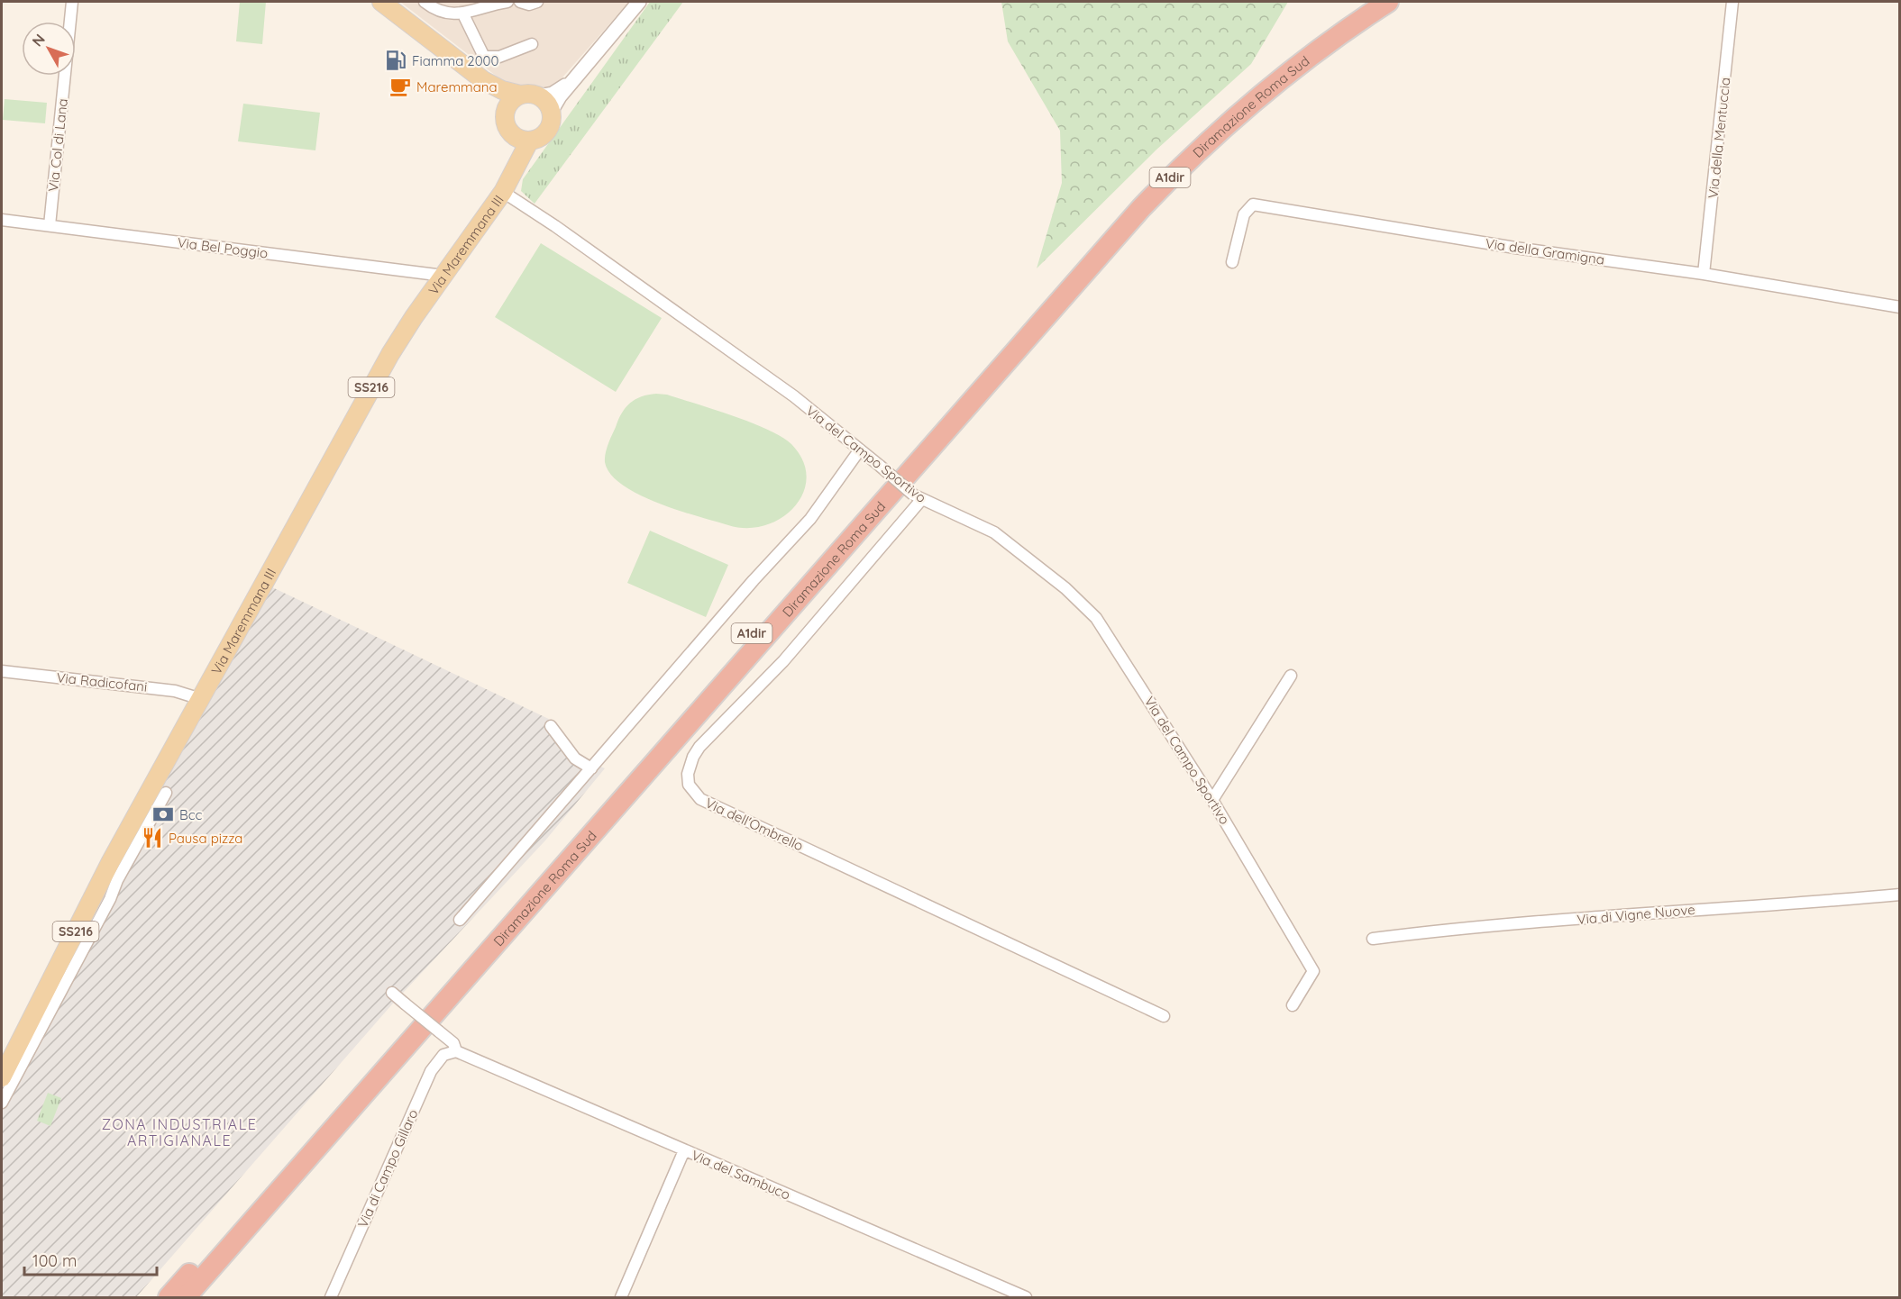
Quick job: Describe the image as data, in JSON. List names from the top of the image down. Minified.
{"streets":{"highway":["Diramazione Roma Sud","A1dir"],"main road":["Via Maremmana III","SS216"],"street":["Via della Mentuccia","Via Col di Lana","Via Bel Poggio","Via della Gramigna","Via del Campo Sportivo","Via Radicofani","Via dell'Ombrello","Via di Vigne Nuove","Via di Campo Gillaro","Via del Sambuco"]},"crossings":[["Via della Mentuccia","Via della Gramigna"],["Via Col di Lana","Via Bel Poggio"],["Via Maremmana III","Via Bel Poggio"],["Via Maremmana III","Via del Campo Sportivo"],["Via Maremmana III","Via Radicofani"],["Via del Campo Sportivo","Via dell'Ombrello"],["Via di Campo Gillaro","Via del Sambuco"]],"districts":["ZONA INDUSTRIALE ARTIGIANALE"],"places":{"fuel station":["Fiamma 2000"],"cafe":["Maremmana"],"bank":["Bcc"],"restaurant":["Pausa pizza"]},"scale_bar":"100 m","north":"top left"}
